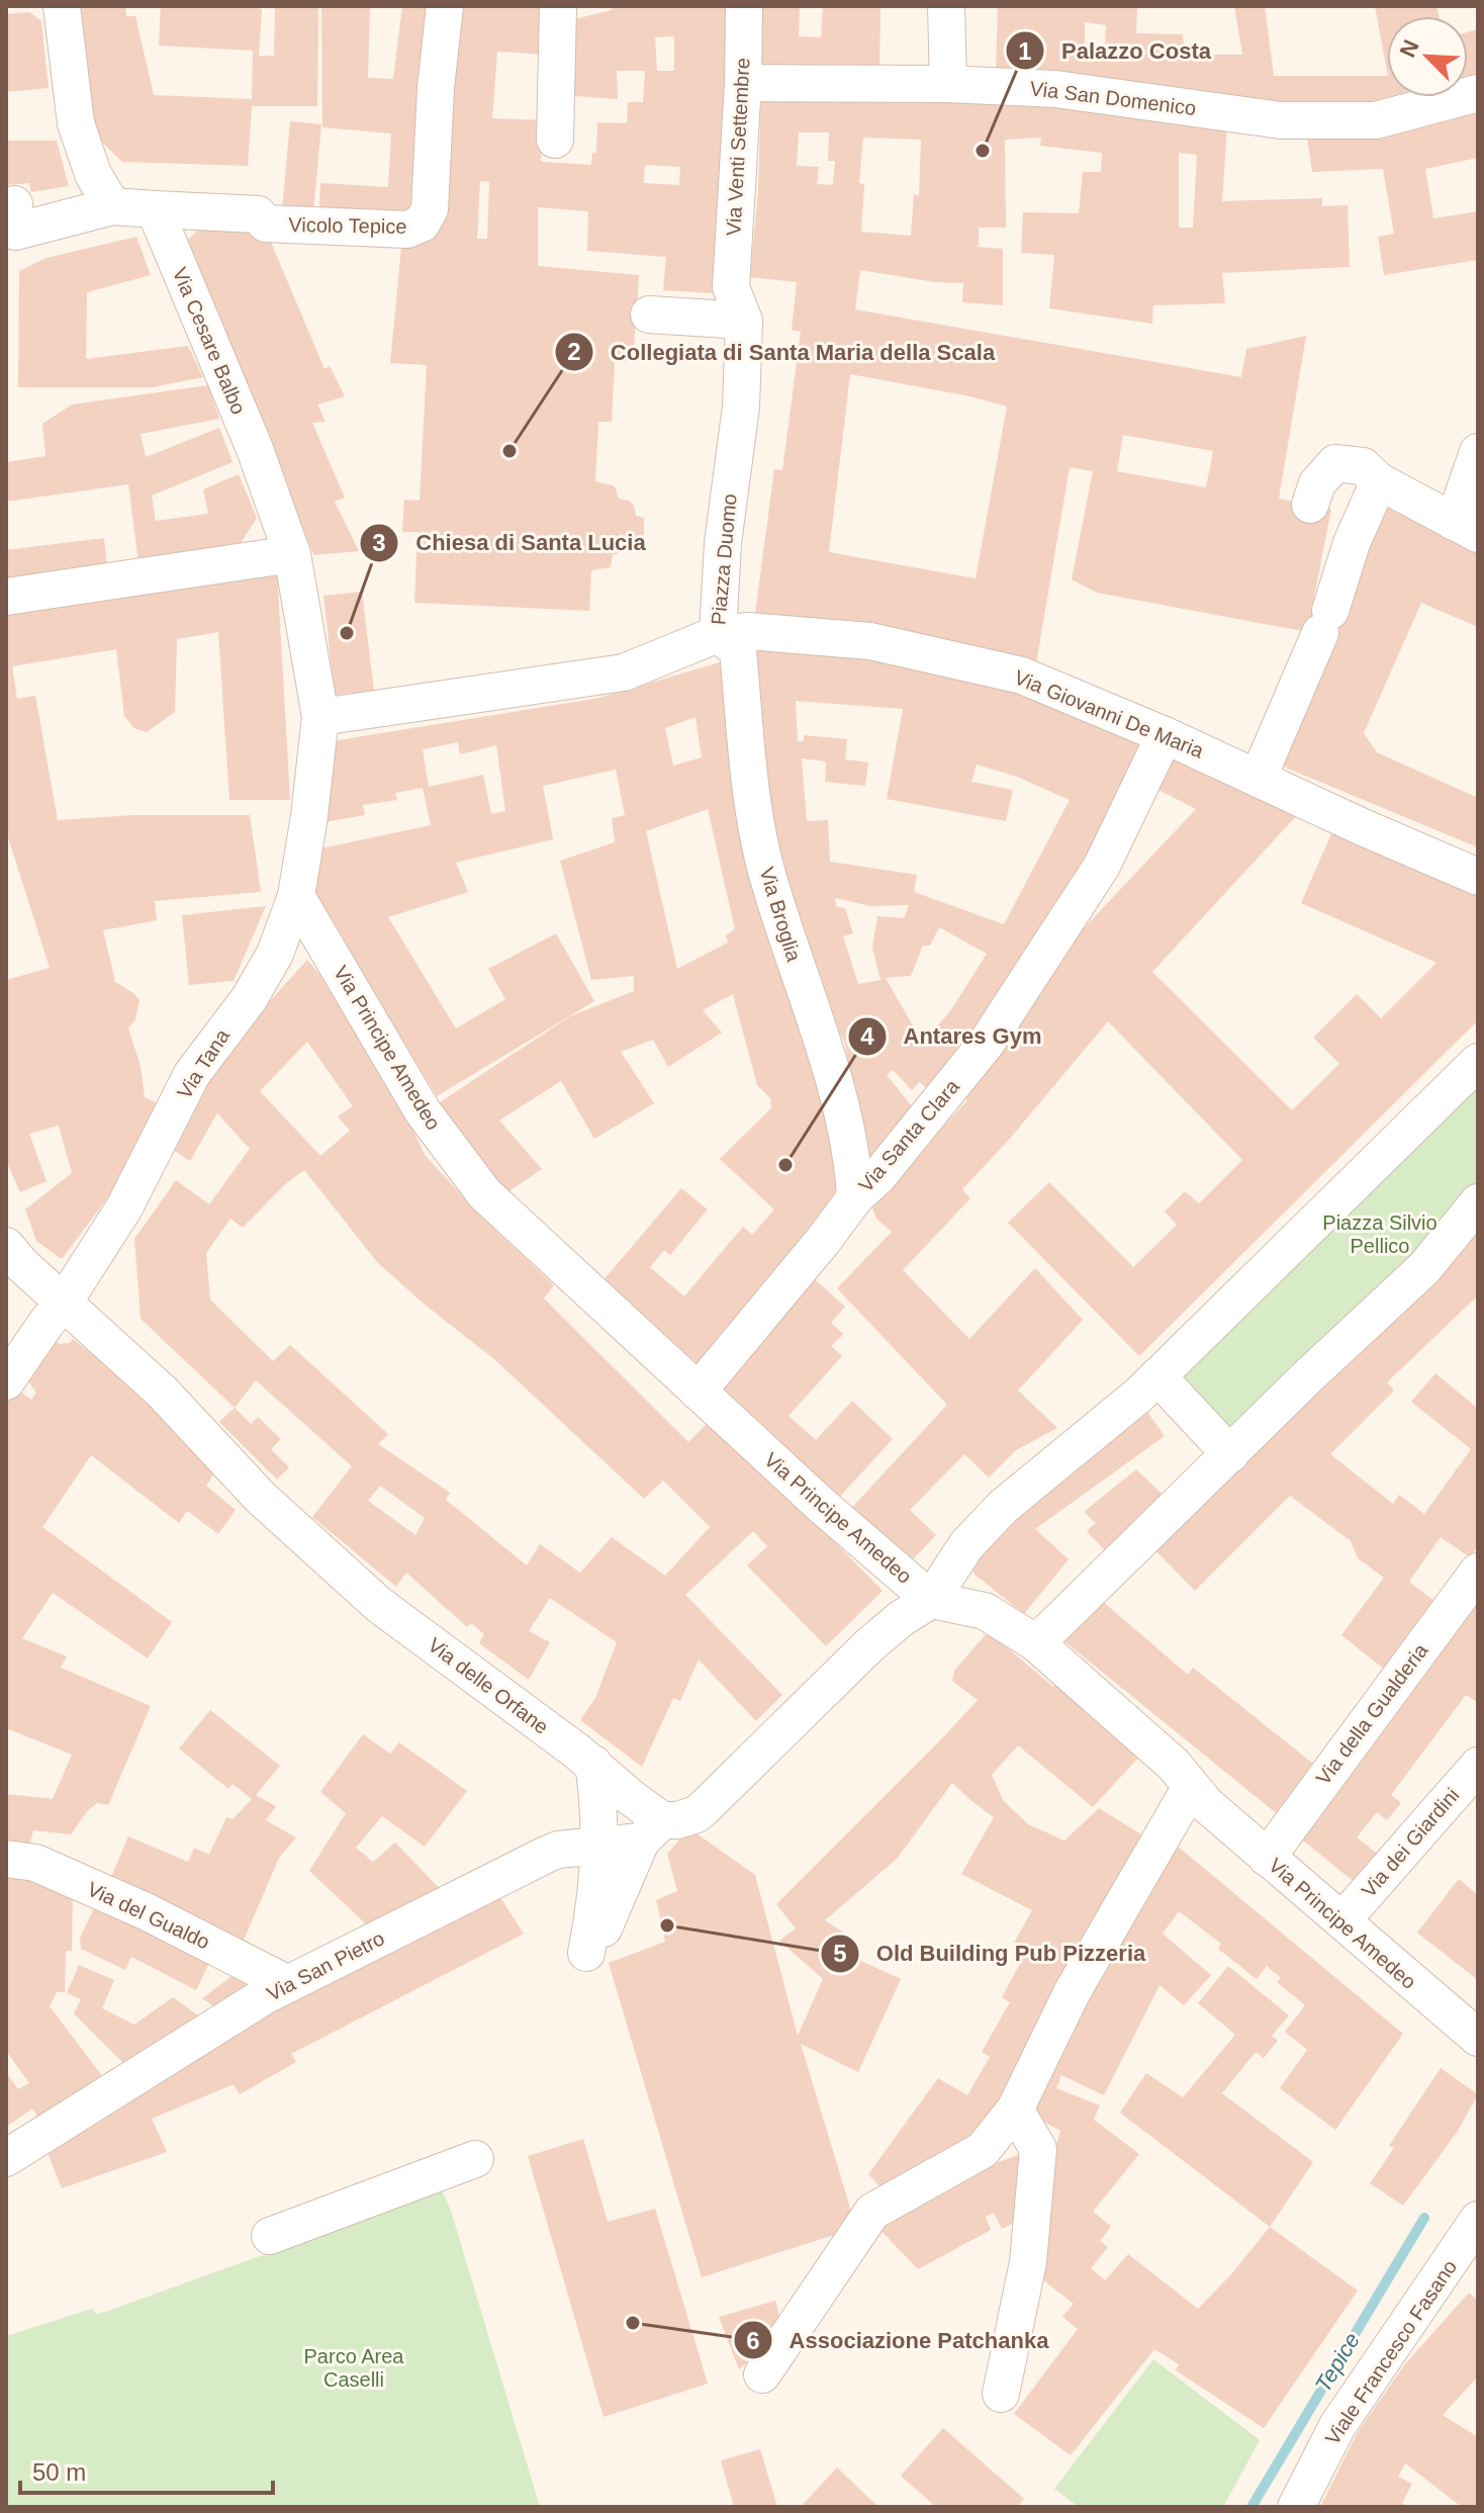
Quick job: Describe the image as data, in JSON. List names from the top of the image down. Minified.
{"streets":{"street":["Via San Domenico","Via Venti Settembre","Vicolo Tepice","Via Cesare Balbo","Piazza Duomo","Via Giovanni De Maria","Via Broglia","Via Principe Amedeo","Via Tana","Via Santa Clara","Via delle Orfane","Via della Gualderia","Via dei Giardini","Via del Gualdo","Via San Pietro","Viale Francesco Fasano"]},"crossings":[["Via San Domenico","Via Venti Settembre"],["Via Venti Settembre","Piazza Duomo"],["Vicolo Tepice","Via Cesare Balbo"],["Via Cesare Balbo","Piazza Duomo"],["Via Cesare Balbo","Via Tana"],["Piazza Duomo","Via Giovanni De Maria"],["Piazza Duomo","Via Broglia"],["Piazza Duomo","Via Tana"],["Via Giovanni De Maria","Via Broglia"],["Via Giovanni De Maria","Via Santa Clara"],["Via Broglia","Via Santa Clara"],["Via Principe Amedeo","Via Tana"],["Via Principe Amedeo","Via Santa Clara"],["Via Principe Amedeo","Via della Gualderia"],["Via Principe Amedeo","Via dei Giardini"],["Via Tana","Via delle Orfane"],["Via delle Orfane","Via San Pietro"],["Via del Gualdo","Via San Pietro"]],"water":["Tepice"],"parks":["Piazza Silvio Pellico","Parco Area Caselli"],"places":["Palazzo Costa","Collegiata di Santa Maria della Scala","Chiesa di Santa Lucia","Antares Gym","Old Building Pub Pizzeria","Associazione Patchanka"],"scale_bar":"50 m","north":"top left"}
